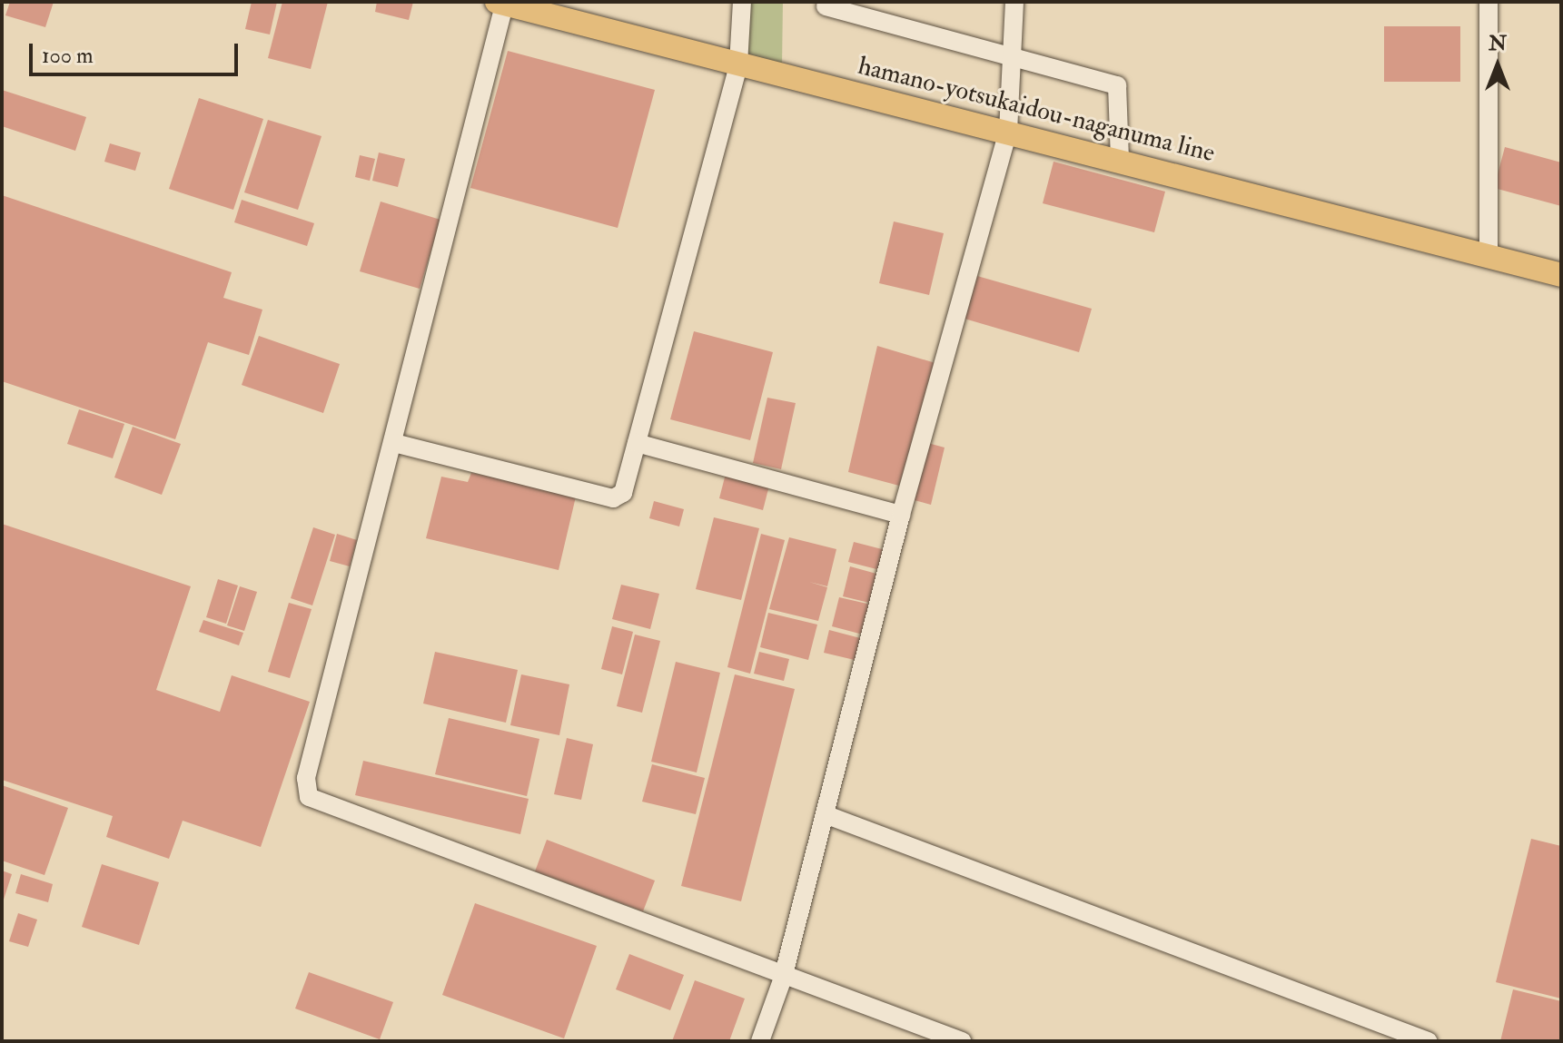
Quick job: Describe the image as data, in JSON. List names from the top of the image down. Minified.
{"streets":{"main road":["hamano-yotsukaidou-naganuma line"]},"scale_bar":"100 m","north":"top"}
